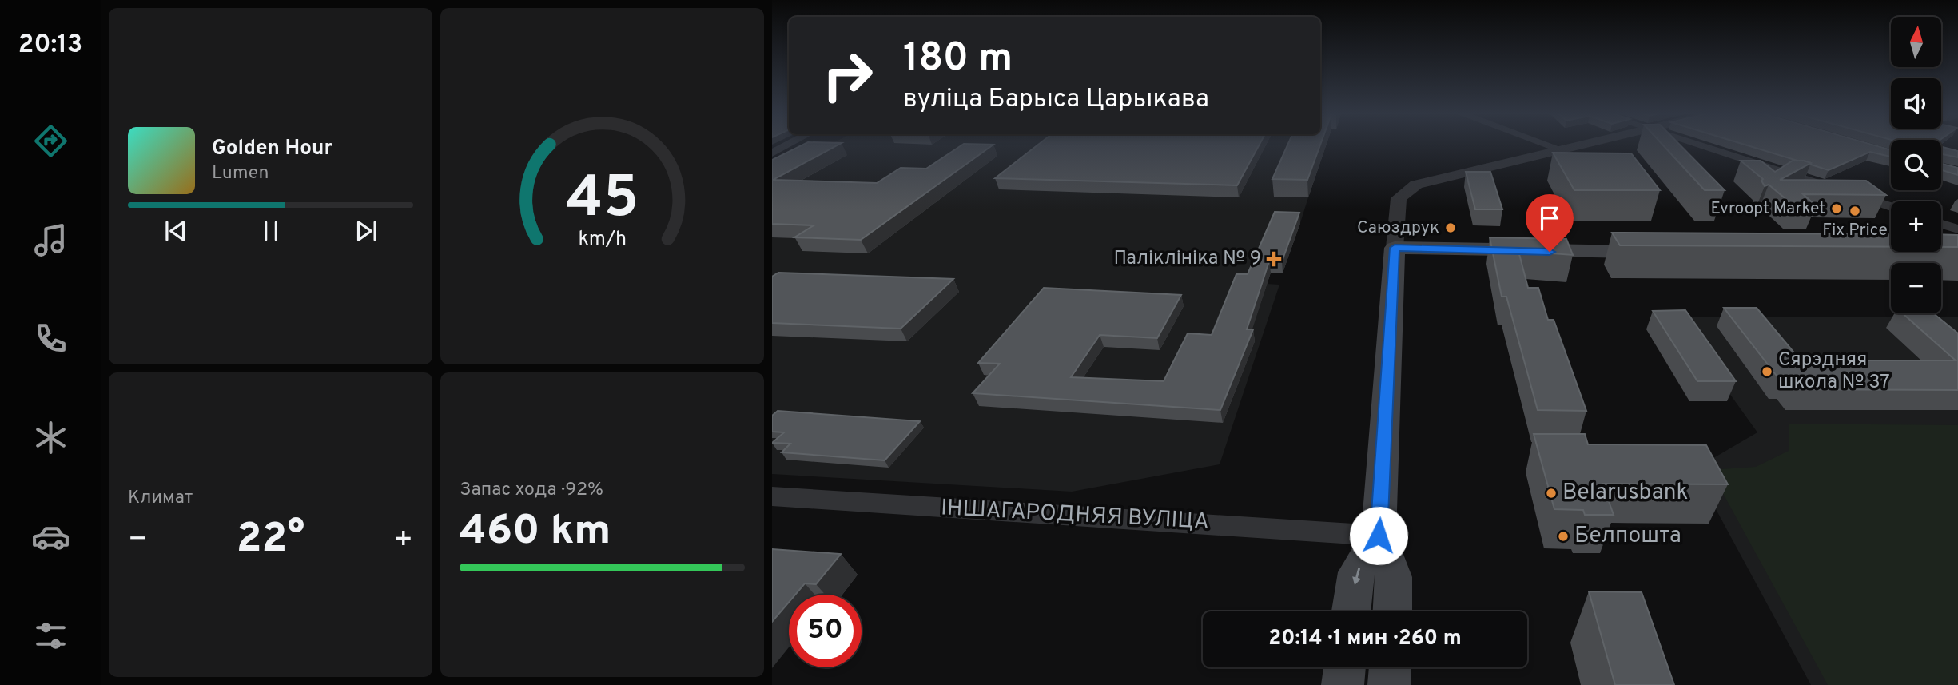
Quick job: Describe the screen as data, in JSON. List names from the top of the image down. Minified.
{"streets":{"street":["ІНШАГАРОДНЯЯ ВУЛІЦА"]},"places":{"other":["Evroopt Market","Fix Price","Саюздрук","Сярэдняя школа № 37","Belarusbank","Белпошта"],"health":["Паліклініка № 9"]},"north":"top","page":{"tabs":"20:13","map_buttons":["+","−"],"turn":["180 m","вуліца Барыса Царыкава"],"song":["Golden Hour","Lumen"],"tile":["Климат",["Запас хода · 92%","460 km"]],"heat":["−","22°","+"],"limit":"50","trip":"20:14 · 1 мин · 260 m","gauge":["45","km/h"]}}
